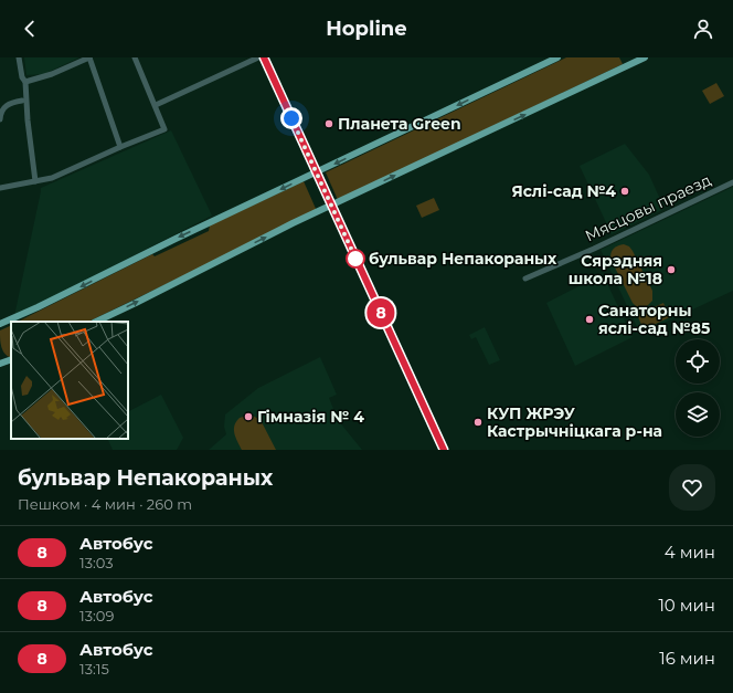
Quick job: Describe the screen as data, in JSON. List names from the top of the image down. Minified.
{"streets":{"street":["Мясцовы праезд"]},"places":["Планета Green","Яслі-сад №4","бульвар Непакораных","Сярэдняя школа №18","Санаторны яслі-сад №85","Гімназія № 4","КУП ЖРЭУ Кастрычніцкага р-на"],"lines":["bus line 8"],"page":{"header":"Hopline","on_map":"8","heading":["бульвар Непакораных","Пешком · 4 мин · 260 m"],"list":[{"mark":"8","name":"Автобус","note":"13:03","value":"4 мин"},{"mark":"8","name":"Автобус","note":"13:09","value":"10 мин"},{"mark":"8","name":"Автобус","note":"13:15","value":"16 мин"}]}}
